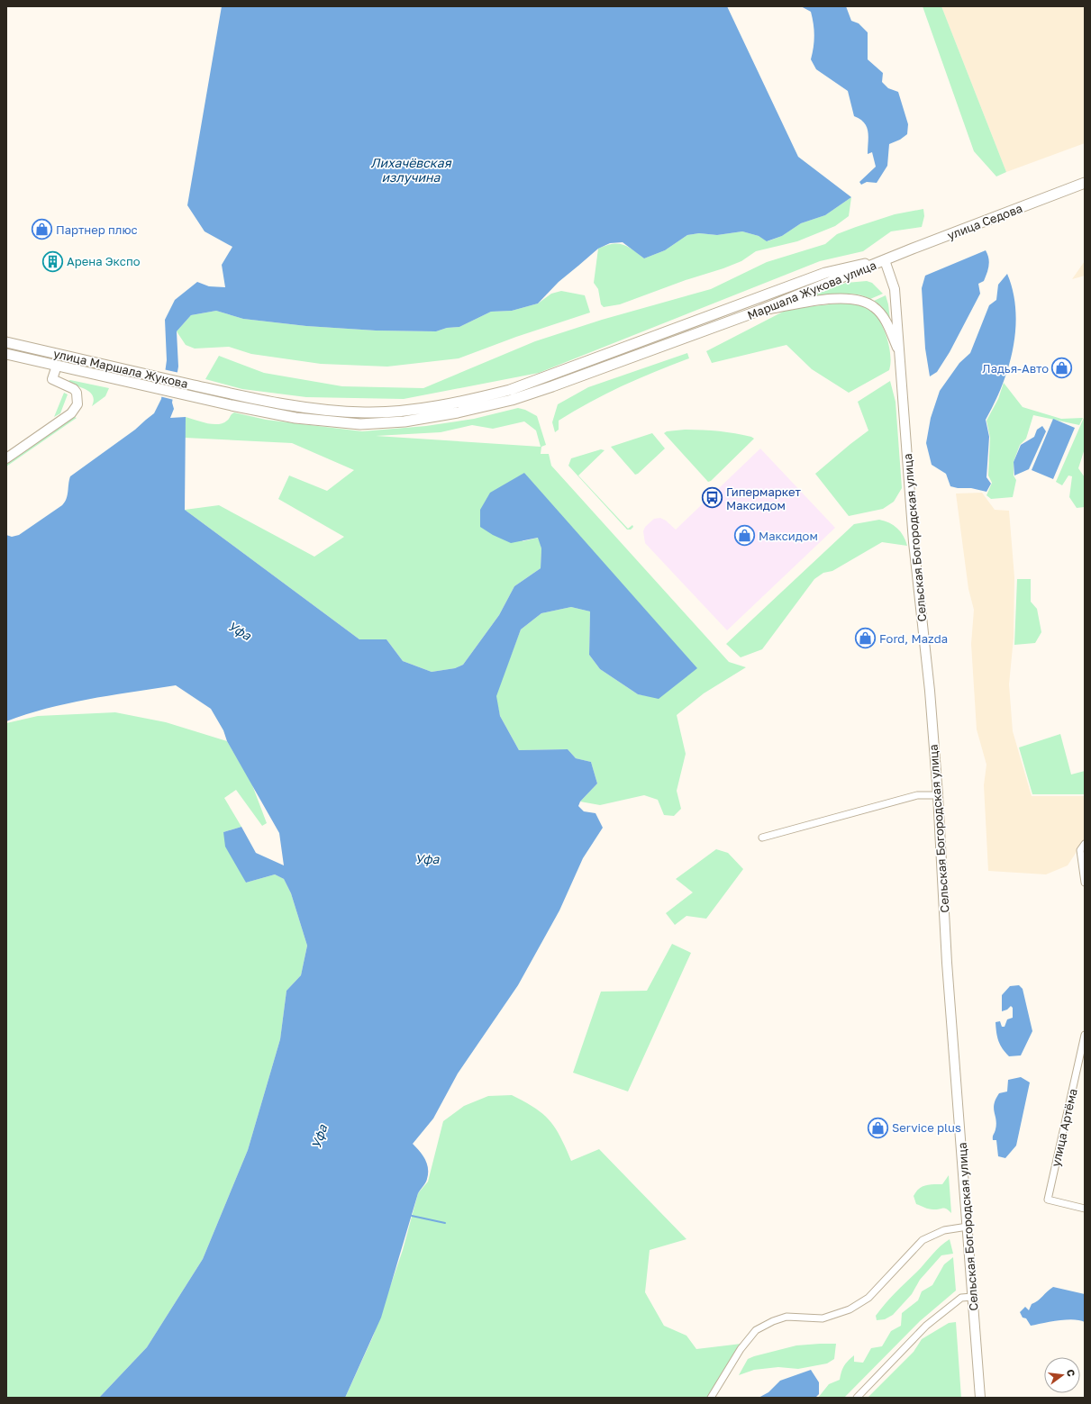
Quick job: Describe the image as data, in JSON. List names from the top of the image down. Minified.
{"streets":{"main road":["улица Седова","Маршала Жукова улица","улица Маршала Жукова","Сельская Богородская улица"],"street":["улица Артёма"]},"crossings":[["улица Седова","Маршала Жукова улица"],["улица Седова","Сельская Богородская улица"],["Маршала Жукова улица","улица Маршала Жукова"],["Маршала Жукова улица","Сельская Богородская улица"]],"water":["Лихачёвская излучина","Уфа"],"places":{"shop":["Партнер плюс","Ладья-Авто","Максидом","Ford, Mazda","Service plus"],"building":["Арена Экспо"],"bus stop":["Гипермаркет Максидом"]},"north":"right"}
